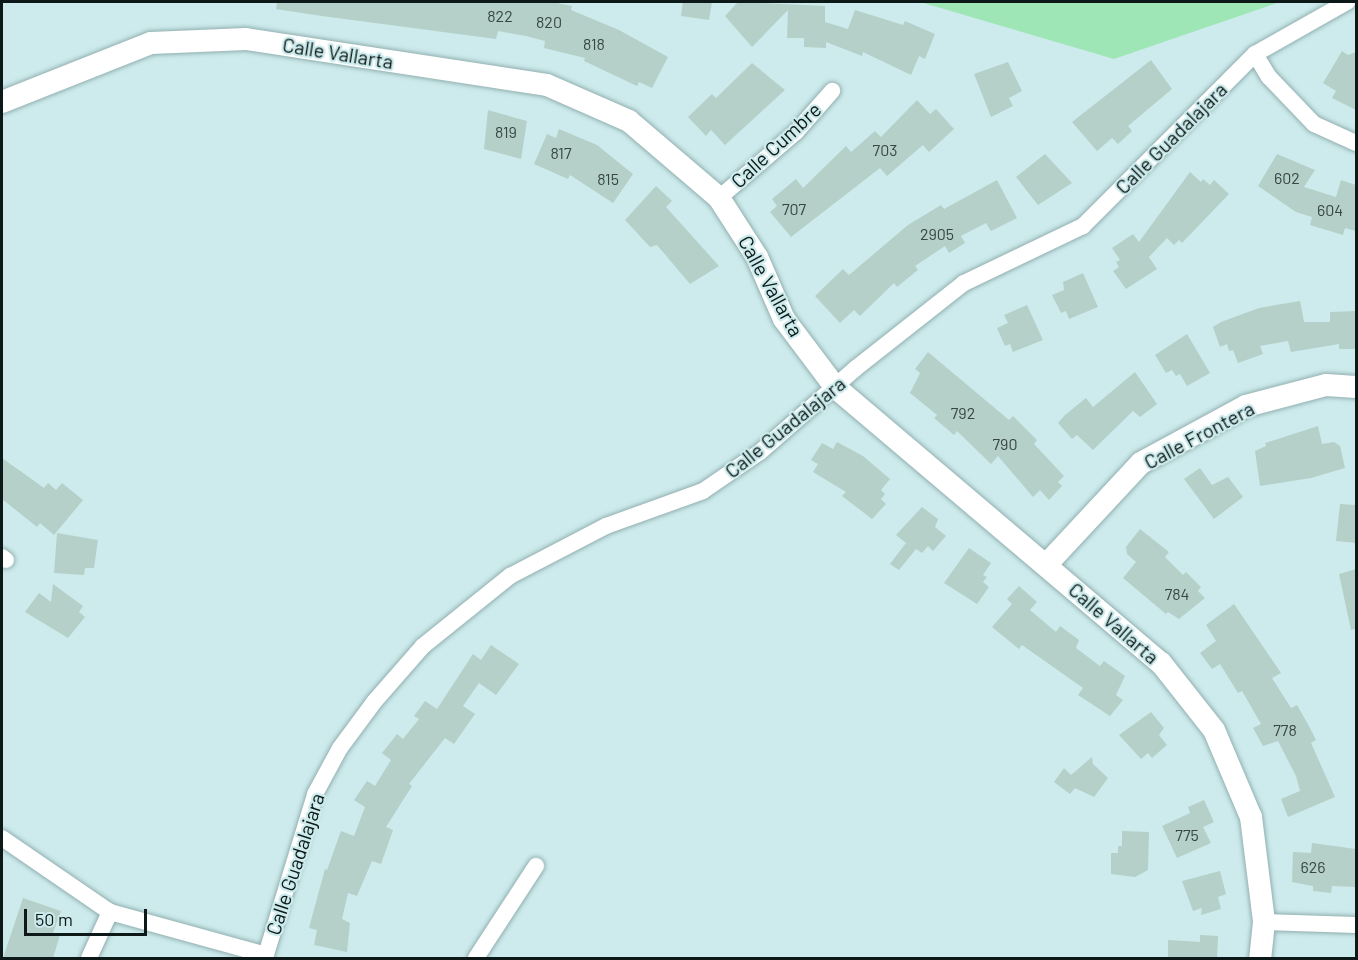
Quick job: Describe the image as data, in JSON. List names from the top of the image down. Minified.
{"streets":{"street":["Calle Vallarta","Calle Guadalajara","Calle Cumbre","Calle Frontera"]},"crossings":[["Calle Vallarta","Calle Guadalajara"],["Calle Vallarta","Calle Cumbre"],["Calle Vallarta","Calle Frontera"]],"house_numbers":["822","820","818","819","703","817","602","815","707","604","2905","792","790","784","778","775","626"],"scale_bar":"50 m"}
